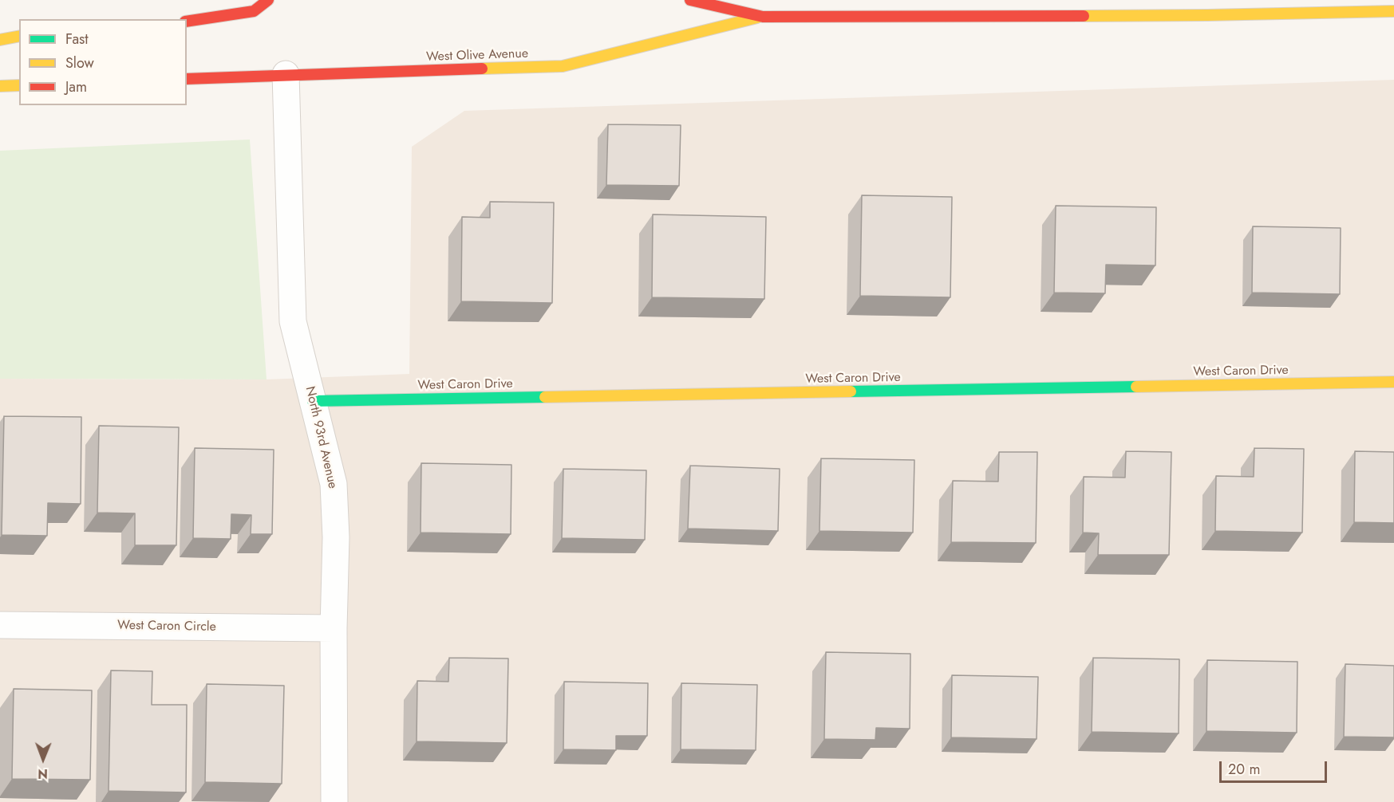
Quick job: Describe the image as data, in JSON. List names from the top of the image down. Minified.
{"streets":{"main road":["West Olive Avenue","West Caron Drive"],"street":["North 93rd Avenue","West Caron Circle"]},"crossings":[["West Olive Avenue","North 93rd Avenue"],["West Caron Drive","North 93rd Avenue"],["North 93rd Avenue","West Caron Circle"]],"legend":["Fast","Slow","Jam"],"scale_bar":"20 m","north":"bottom"}
